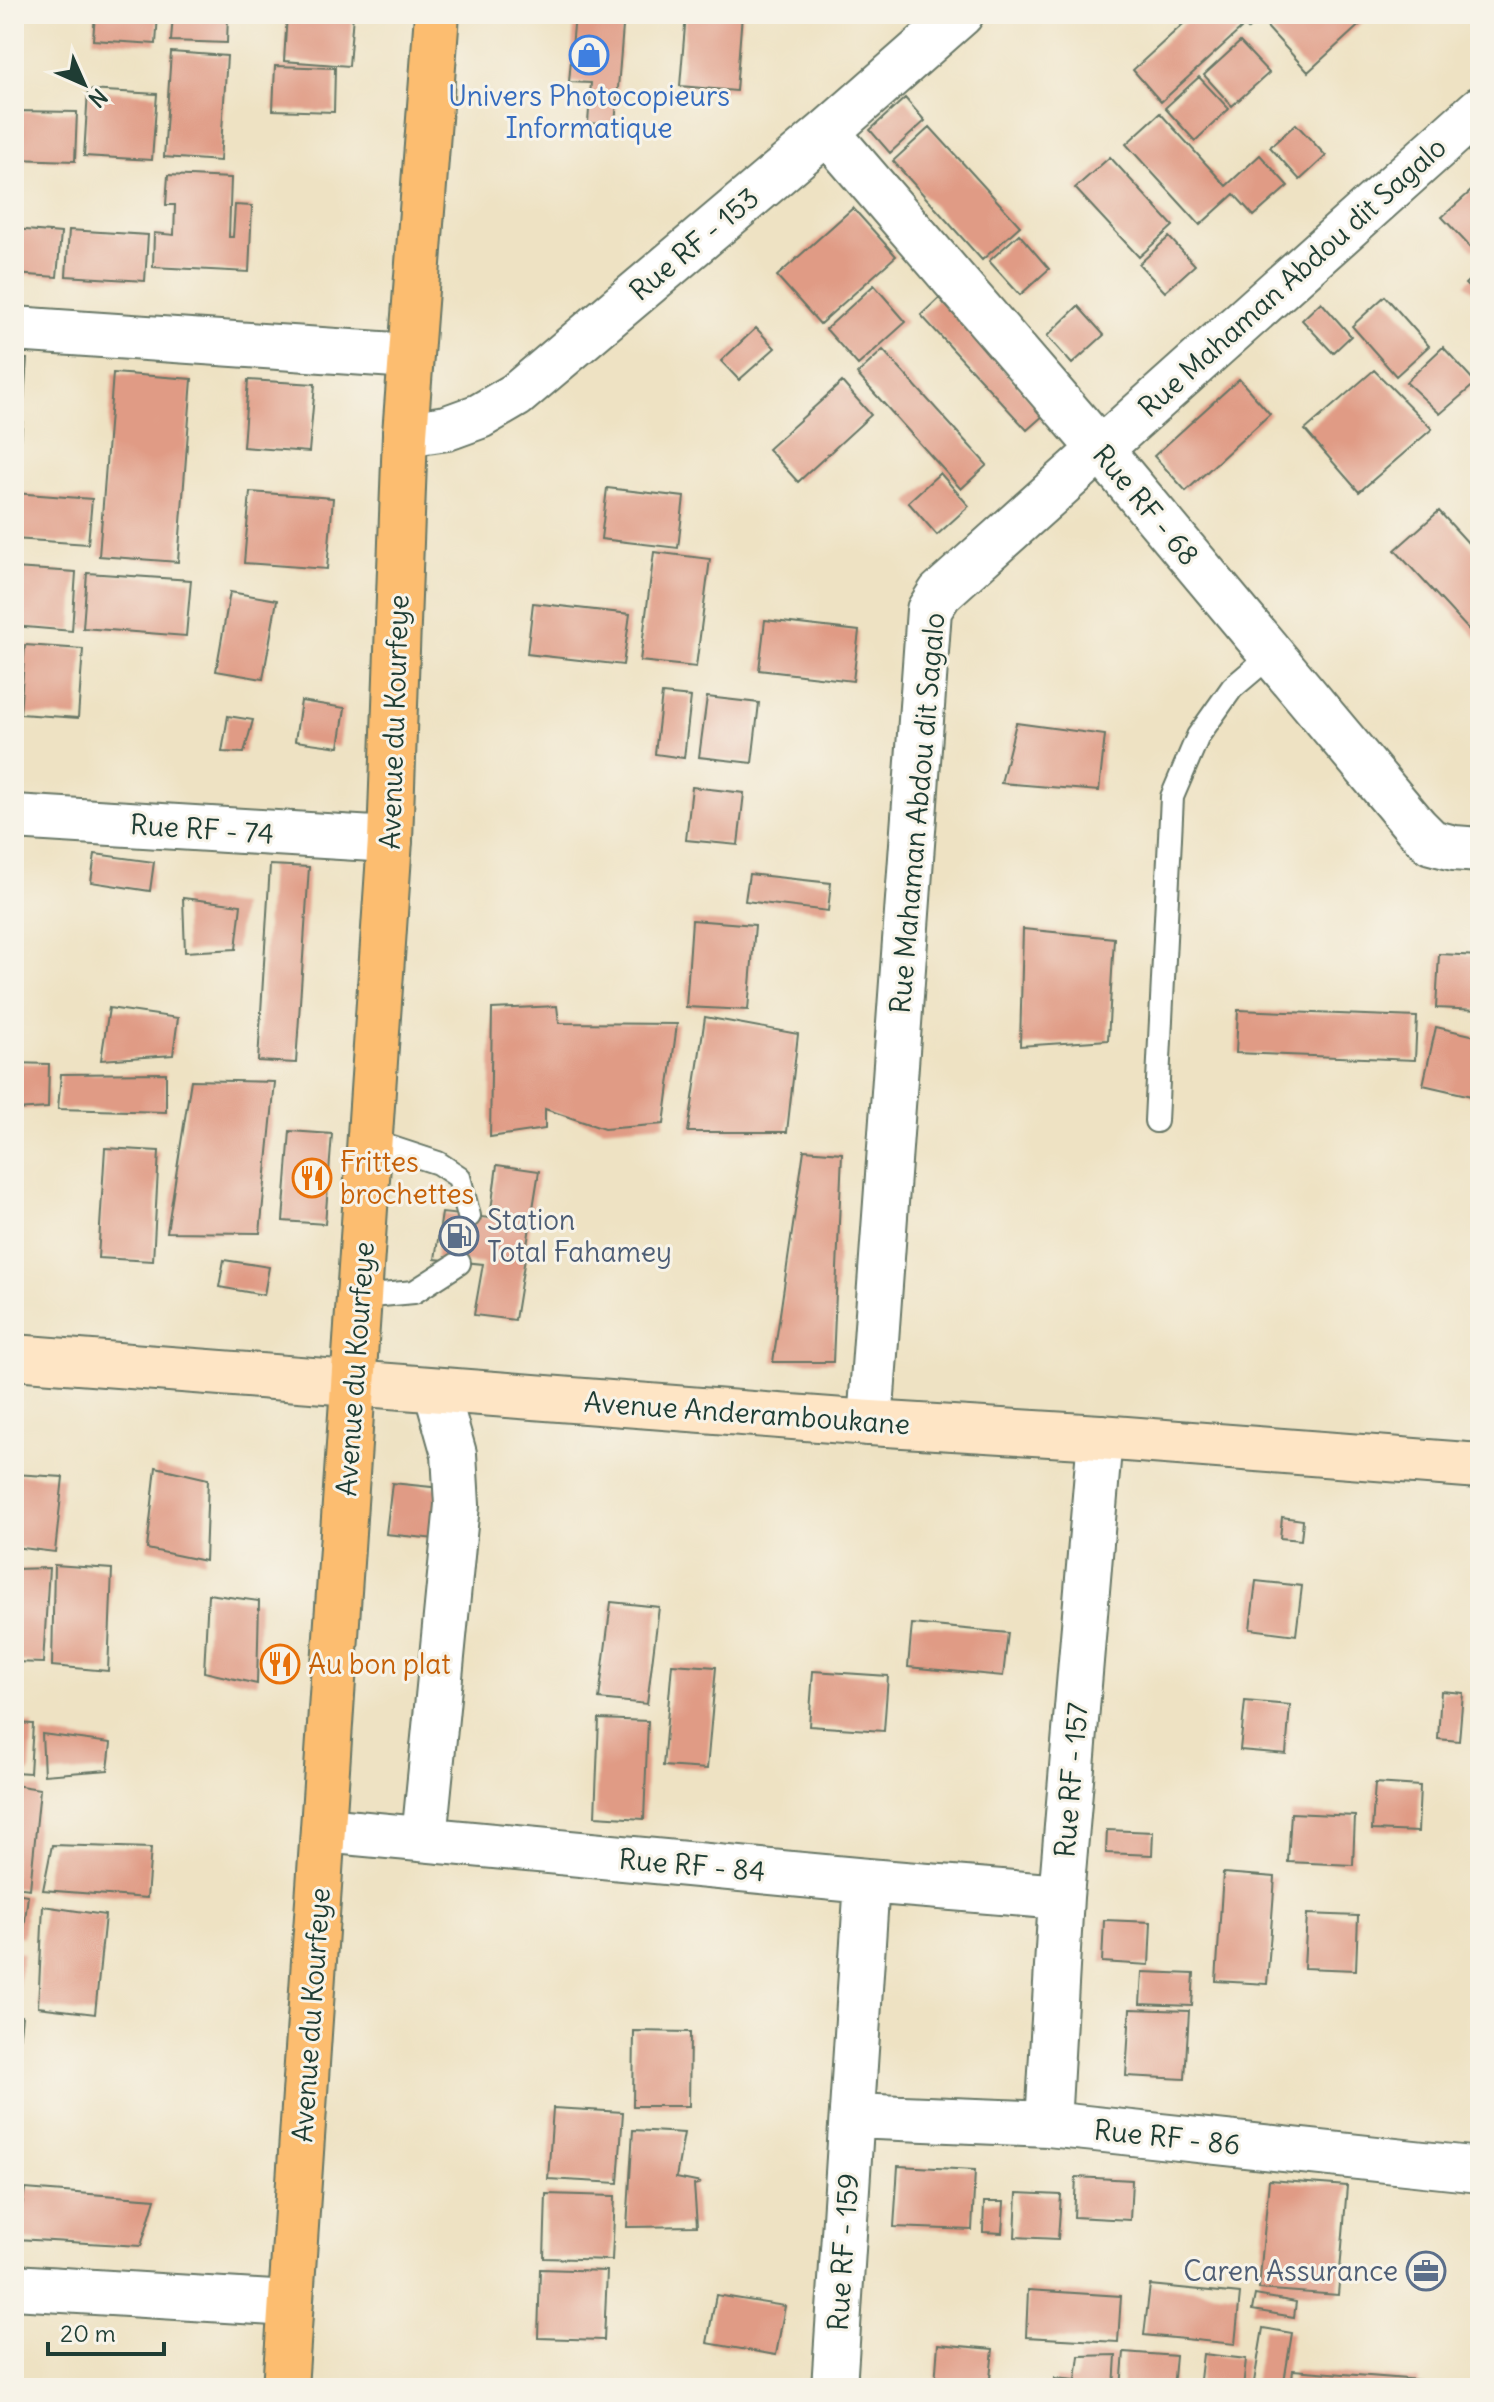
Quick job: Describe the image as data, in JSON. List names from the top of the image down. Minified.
{"streets":{"main road":["Avenue du Kourfeye"],"street":["Rue RF - 153","Rue Mahaman Abdou dit Sagalo","Rue RF - 68","Rue RF - 74","Avenue Anderamboukane","Rue RF - 157","Rue RF - 84","Rue RF - 86","Rue RF - 159"]},"crossings":[["Rue RF - 153","Rue RF - 68"],["Rue RF - 153","Avenue du Kourfeye"],["Rue Mahaman Abdou dit Sagalo","Rue RF - 68"],["Rue Mahaman Abdou dit Sagalo","Avenue Anderamboukane"],["Avenue du Kourfeye","Rue RF - 74"],["Avenue du Kourfeye","Avenue Anderamboukane"],["Avenue du Kourfeye","Rue RF - 84"],["Avenue Anderamboukane","Rue RF - 157"],["Rue RF - 157","Rue RF - 84"],["Rue RF - 157","Rue RF - 86"],["Rue RF - 84","Rue RF - 159"],["Rue RF - 86","Rue RF - 159"]],"places":{"shop":["Univers Photocopieurs Informatique"],"restaurant":["Frittes brochettes","Au bon plat"],"fuel station":["Station Total Fahamey"],"office":["Caren Assurance"]},"scale_bar":"20 m","north":"bottom right"}
